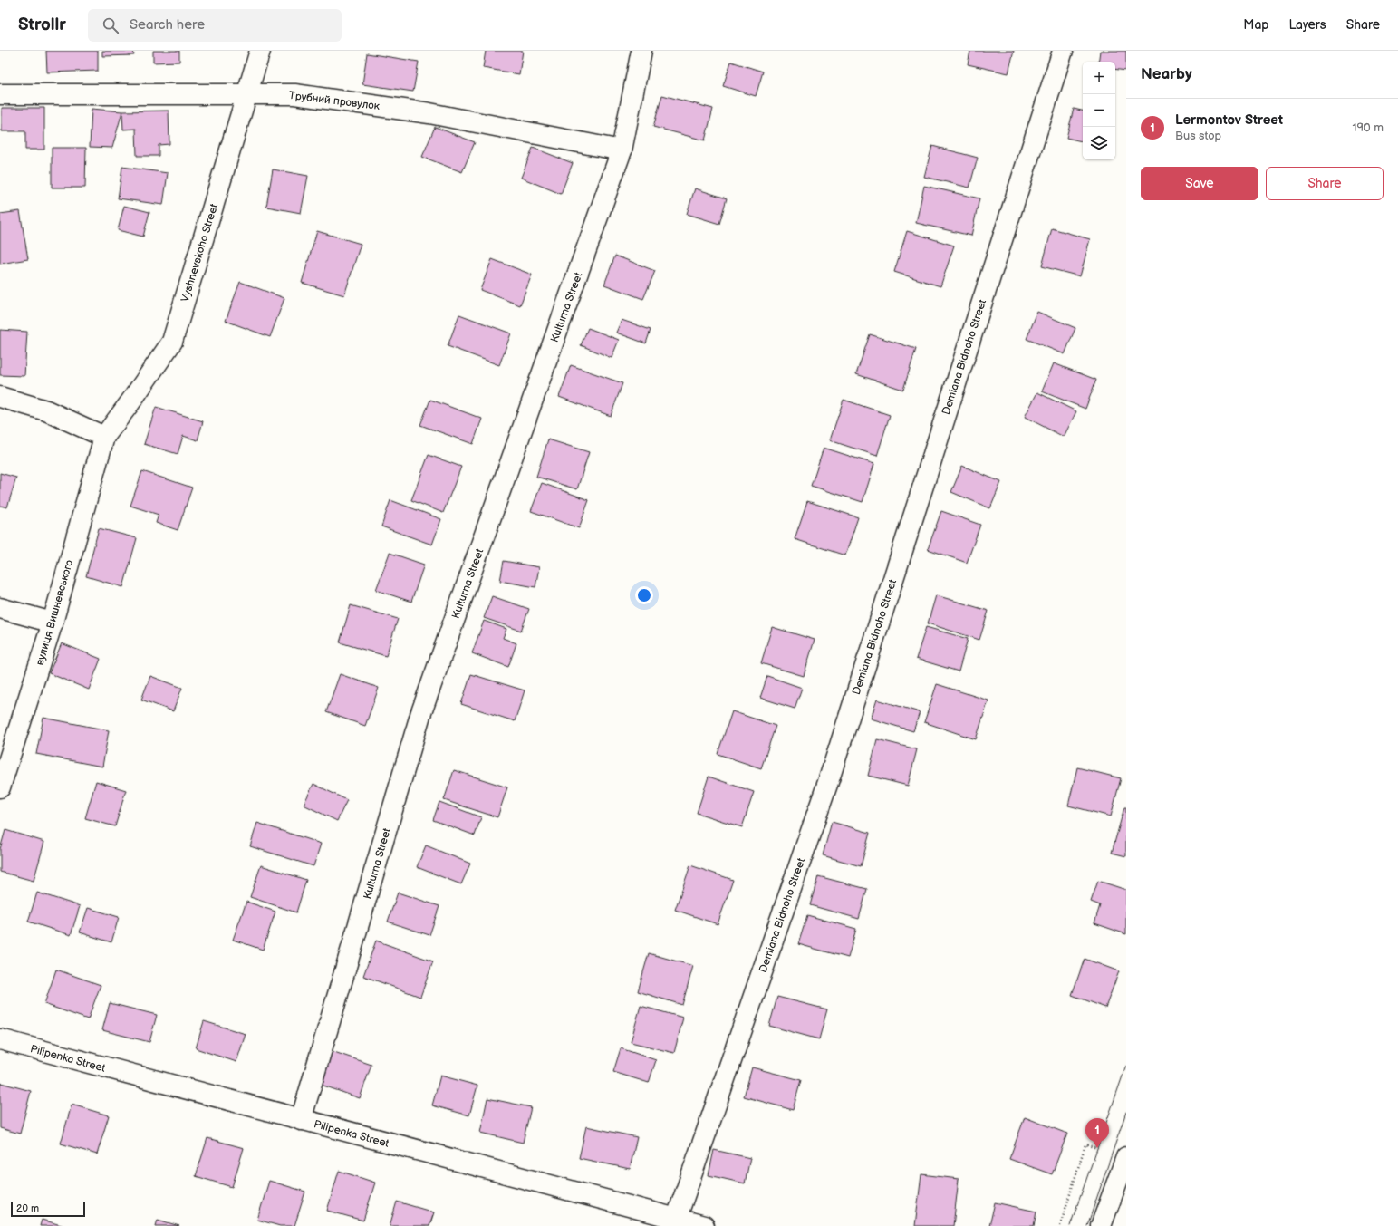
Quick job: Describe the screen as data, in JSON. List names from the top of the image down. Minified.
{"streets":{"street":["Трубний провулок","Vyshnevskoho Street","Kulturna Street","Demiana Bidnoho Street","вулиця Вишневського","Pilipenka Street"]},"crossings":[["Трубний провулок","Vyshnevskoho Street"],["Трубний провулок","Kulturna Street"],["Vyshnevskoho Street","вулиця Вишневського"],["Kulturna Street","Pilipenka Street"],["Demiana Bidnoho Street","Pilipenka Street"]],"scale_bar":"20 m","page":{"header":"Strollr","search":"Search here","nav":["Map","Layers","Share"],"heading":"Nearby","map_buttons":["+","−"],"list":[{"mark":"1","name":"Lermontov Street","note":"Bus stop","value":"190 m"}],"buttons":["Save","Share"],"pins":"1","scale":"20 m"}}
